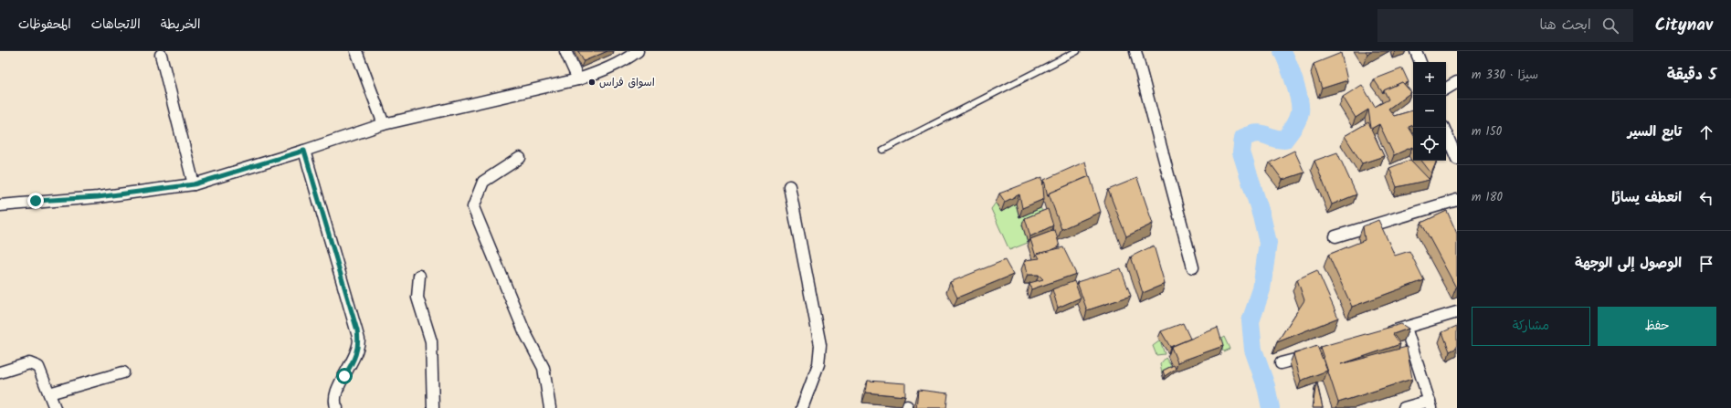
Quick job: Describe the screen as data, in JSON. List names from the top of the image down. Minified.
{"places":["اسواق فراس"],"page":{"header":"Citynav","search":"ابحث هنا","nav":["الخريطة","الاتجاهات","المحفوظات"],"heading":["5 دقيقة","سيرًا · 330 m"],"map_buttons":["+","−"],"list":[["تابع السير","150 m"],["انعطف يسارًا","180 m"],"الوصول إلى الوجهة"],"buttons":["حفظ","مشاركة"]}}
